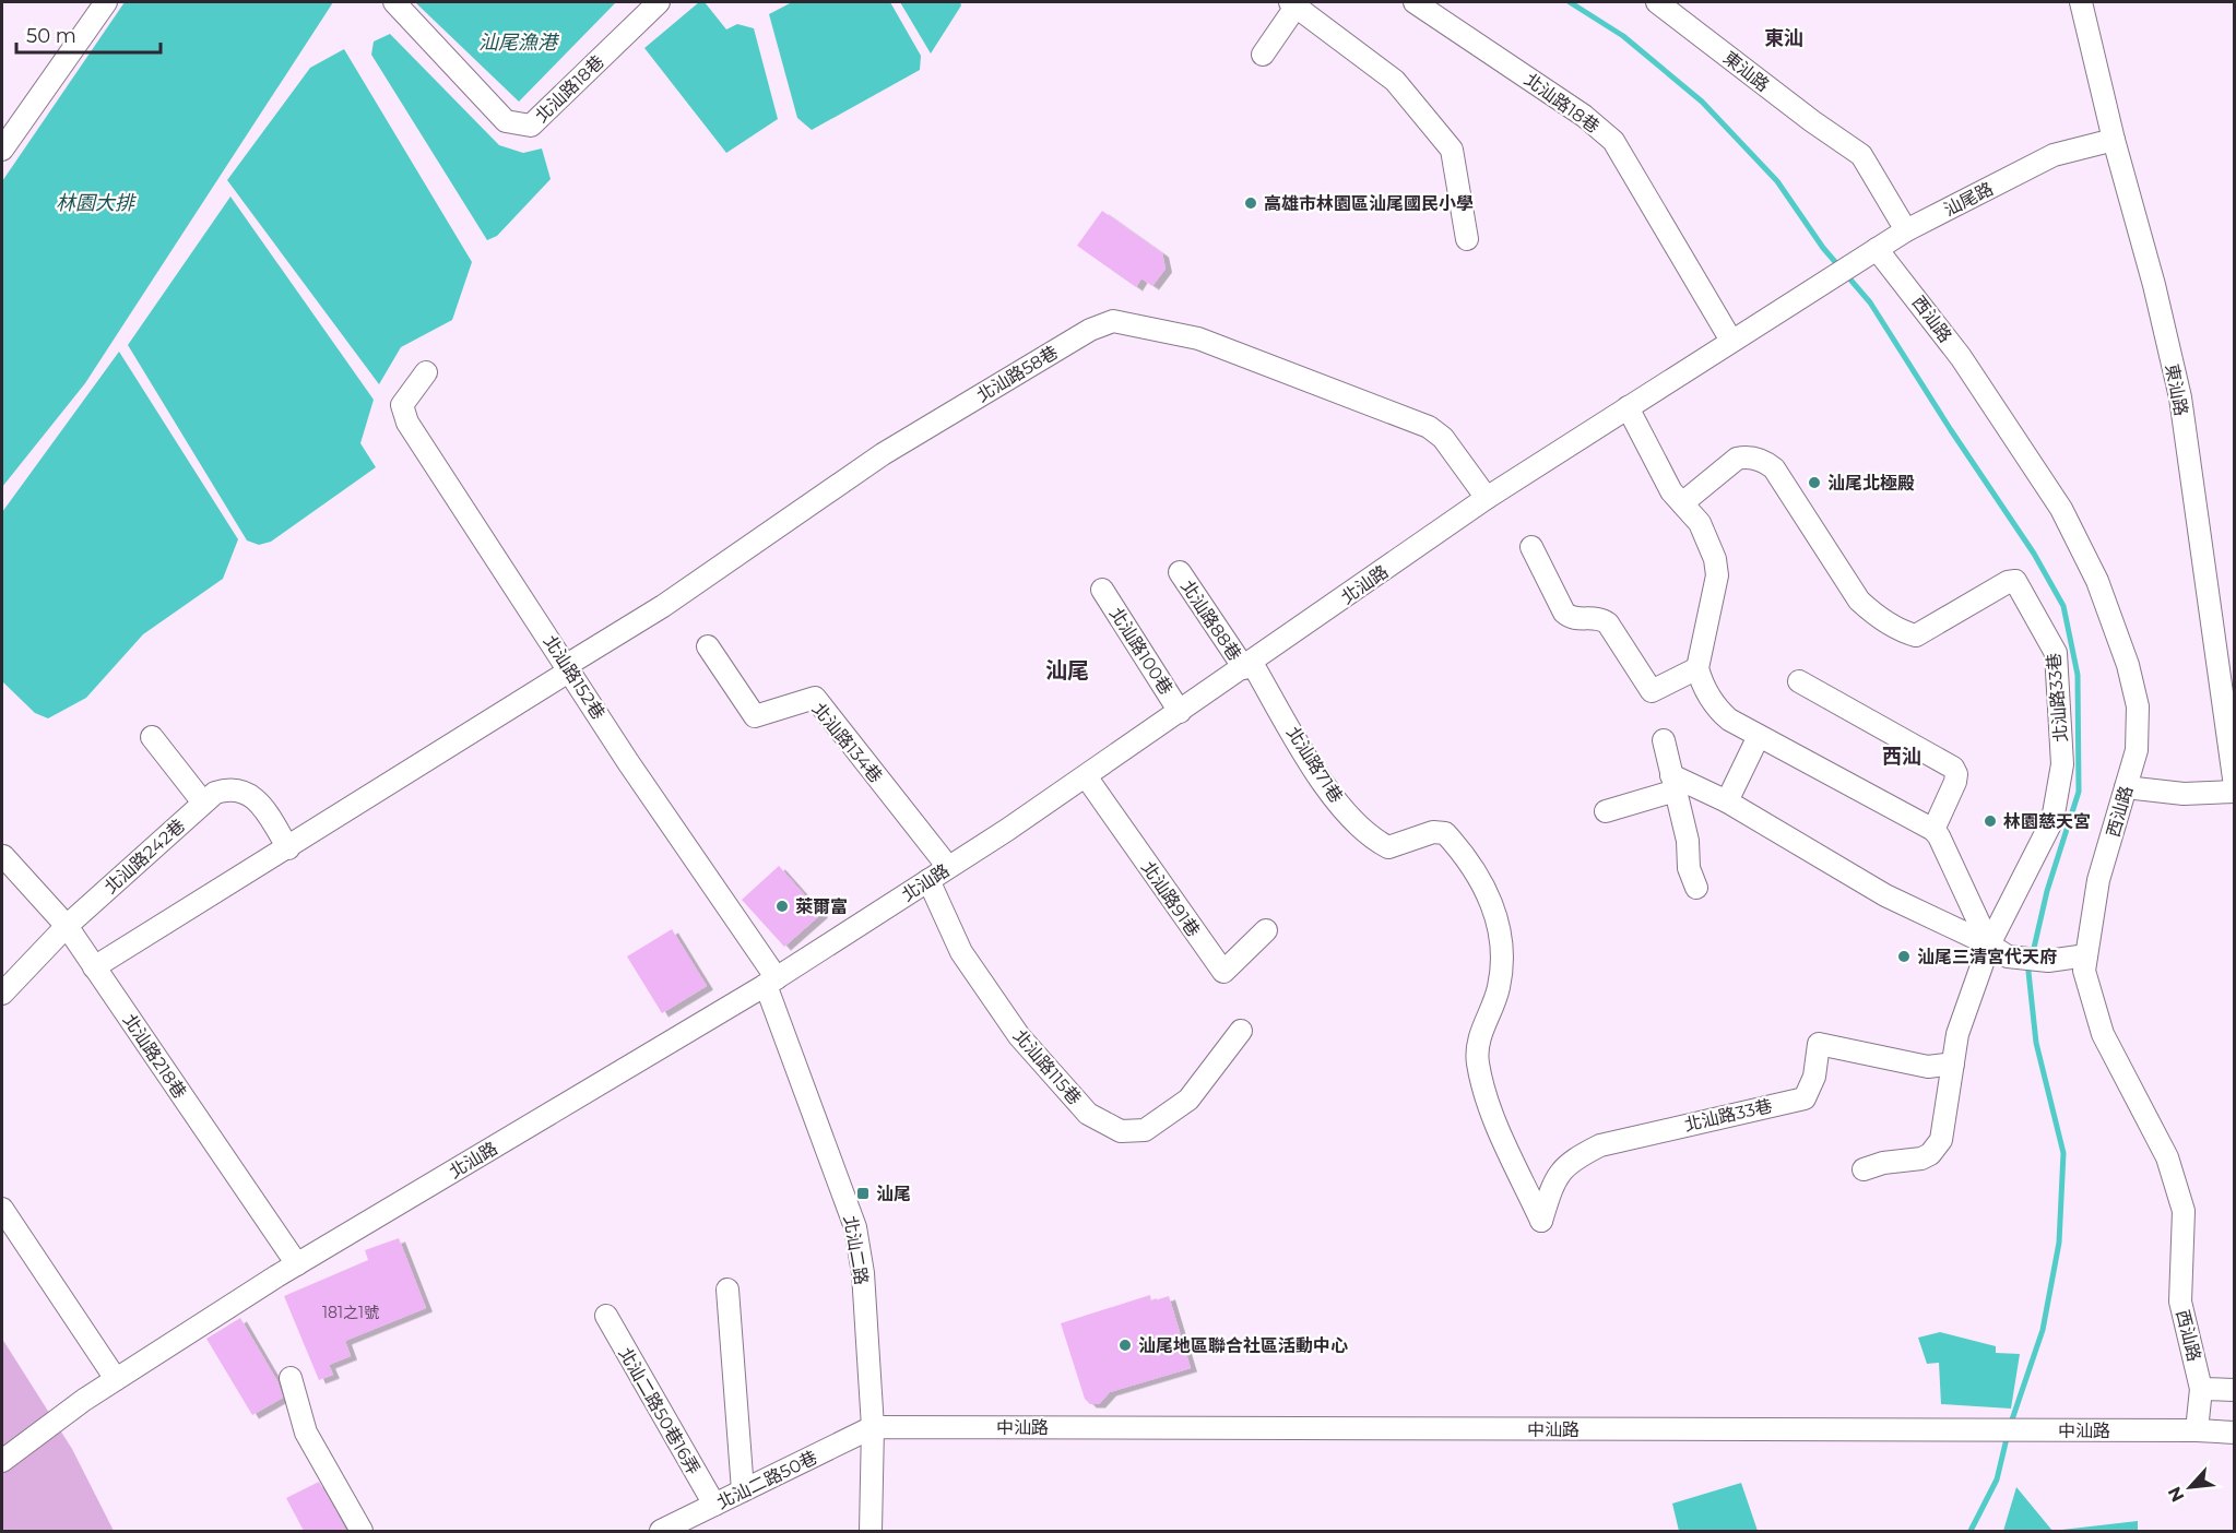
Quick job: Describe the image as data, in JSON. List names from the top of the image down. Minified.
{"streets":{"street":["東汕路","北汕路18巷","汕尾路","西汕路","北汕路58巷","北汕路","北汕路88巷","北汕路100巷","北汕路152巷","北汕路33巷","北汕路134巷","北汕路71巷","北汕路242巷","北汕路91巷","北汕路218巷","北汕路115巷","北汕二路","北汕二路50巷16弄","中汕路","北汕二路50巷"]},"crossings":[["東汕路","汕尾路"],["北汕路18巷","北汕路"],["汕尾路","西汕路"],["汕尾路","北汕路"],["西汕路","中汕路"],["北汕路58巷","北汕路"],["北汕路58巷","北汕路152巷"],["北汕路58巷","北汕路242巷"],["北汕路58巷","北汕路218巷"],["北汕路","北汕路88巷"],["北汕路","北汕路100巷"],["北汕路","北汕路152巷"],["北汕路","北汕路134巷"],["北汕路","北汕路71巷"],["北汕路","北汕路91巷"],["北汕路","北汕路218巷"],["北汕路","北汕路115巷"],["北汕路","北汕二路"],["北汕路88巷","北汕路71巷"],["北汕路152巷","北汕二路"],["北汕路33巷","北汕路71巷"],["北汕路242巷","北汕路218巷"],["北汕二路","中汕路"],["北汕二路","北汕二路50巷"],["北汕二路50巷16弄","北汕二路50巷"],["中汕路","北汕二路50巷"]],"districts":["東汕","汕尾","西汕"],"water":["汕尾漁港","林園大排"],"places":{"other":["高雄市林園區汕尾國民小學","汕尾北極殿","林園慈天宮","萊爾富","汕尾三清宮代天府","汕尾地區聯合社區活動中心"],"transit":["汕尾"]},"house_numbers":["181之1號"],"scale_bar":"50 m","north":"bottom left"}
